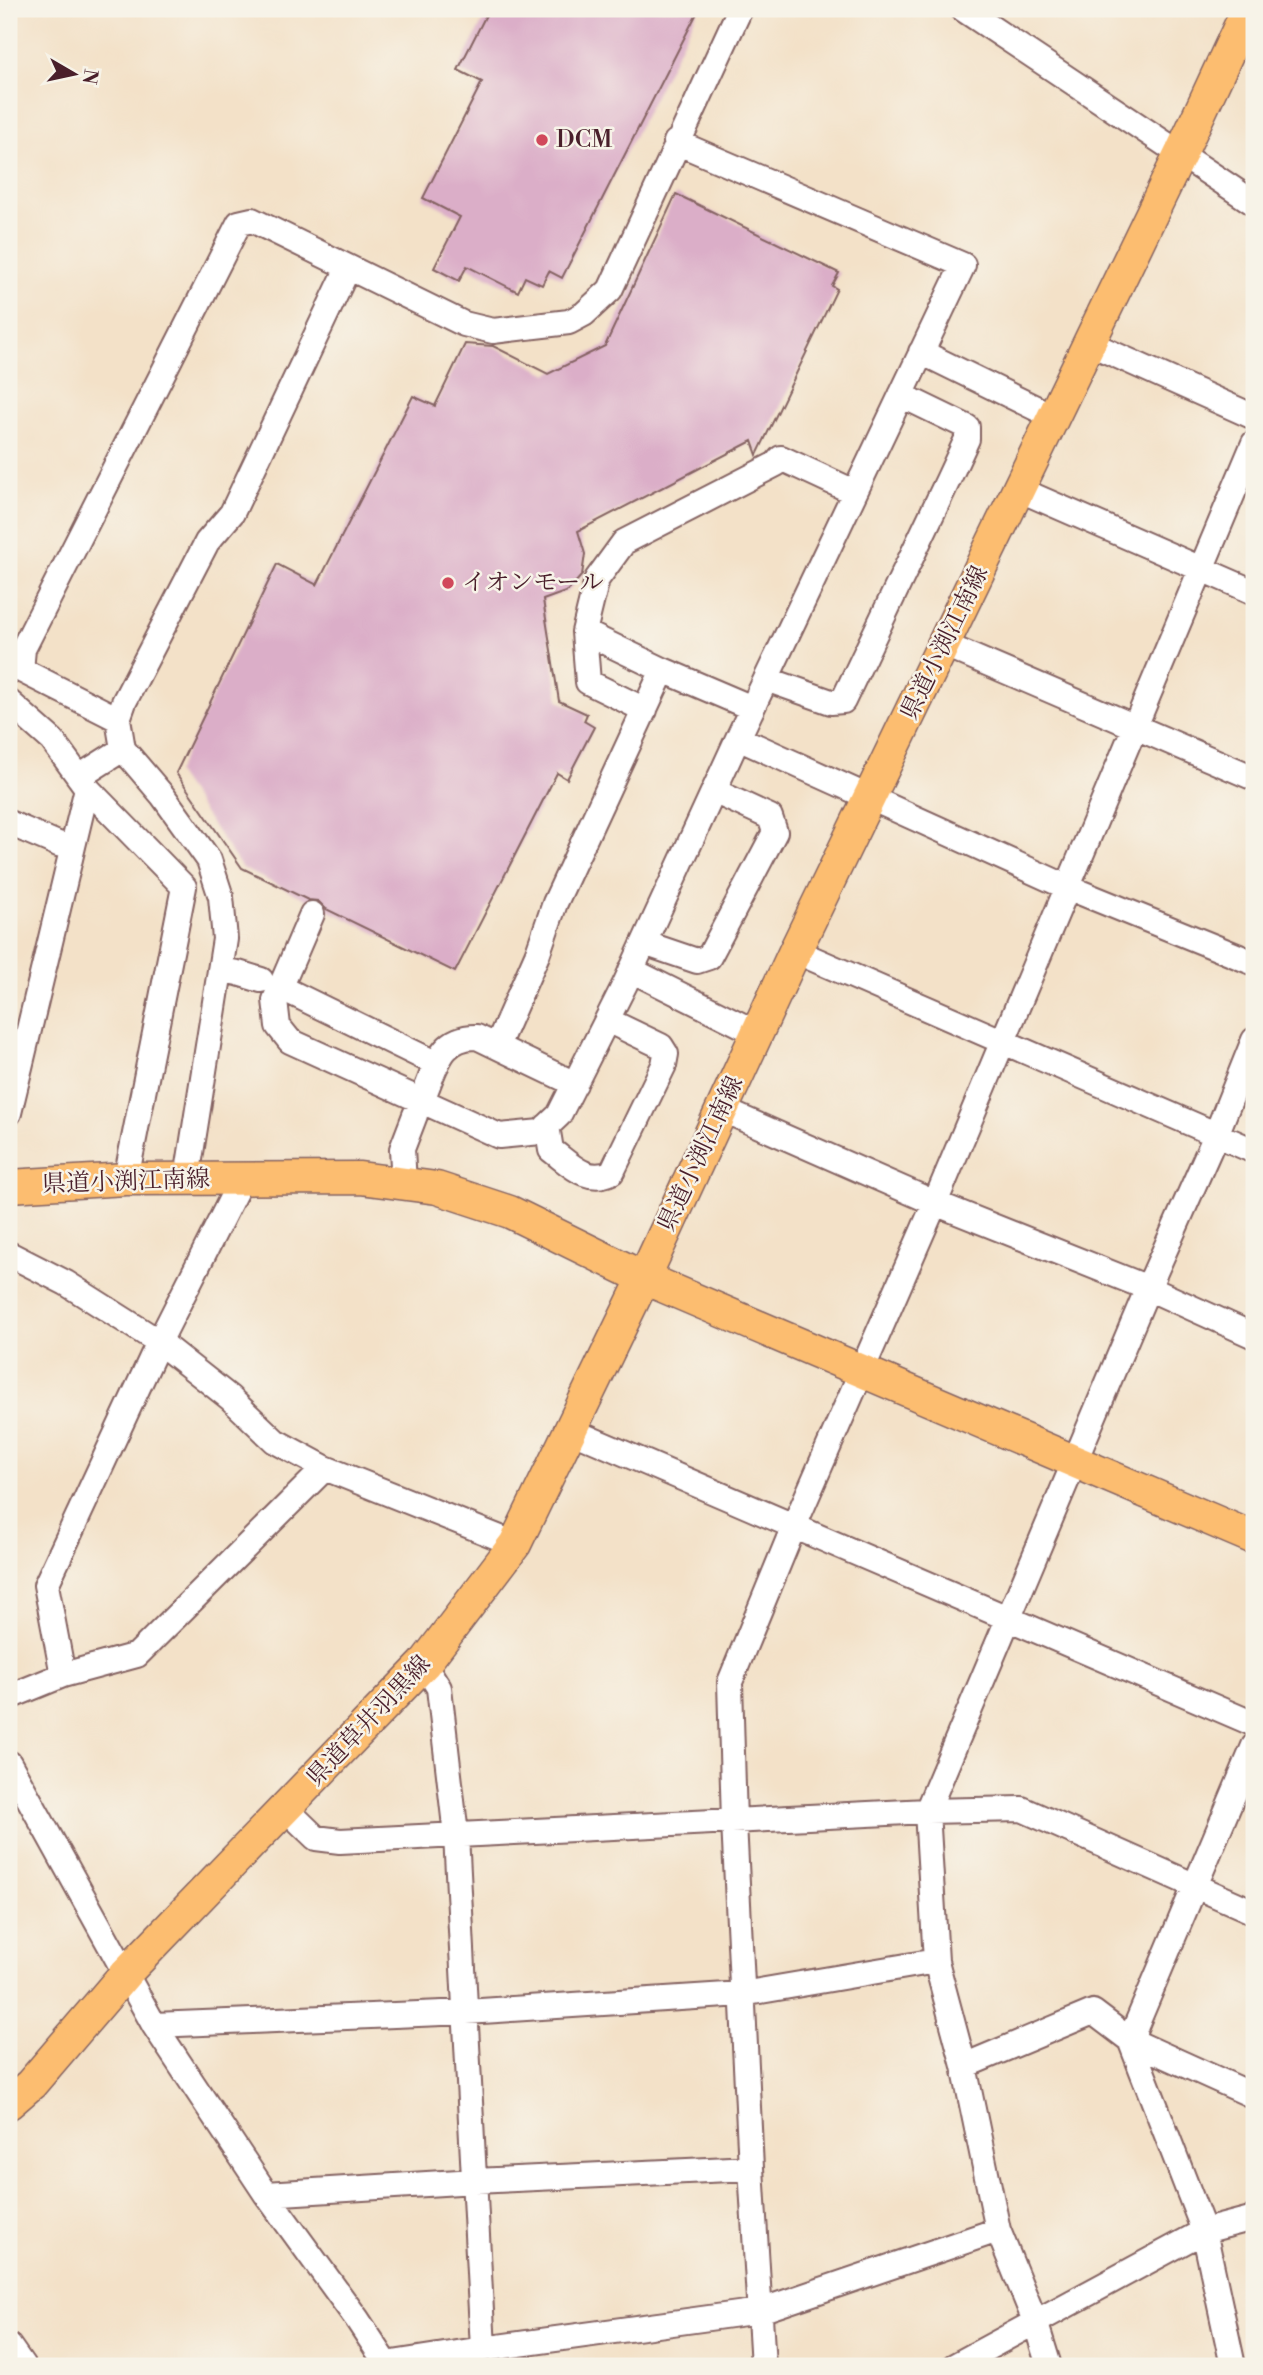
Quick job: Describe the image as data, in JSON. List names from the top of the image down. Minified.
{"streets":{"main road":["県道小渕江南線","県道草井羽黒線"]},"crossings":[["県道小渕江南線","県道草井羽黒線"]],"places":["DCM","イオンモール"],"north":"right"}
